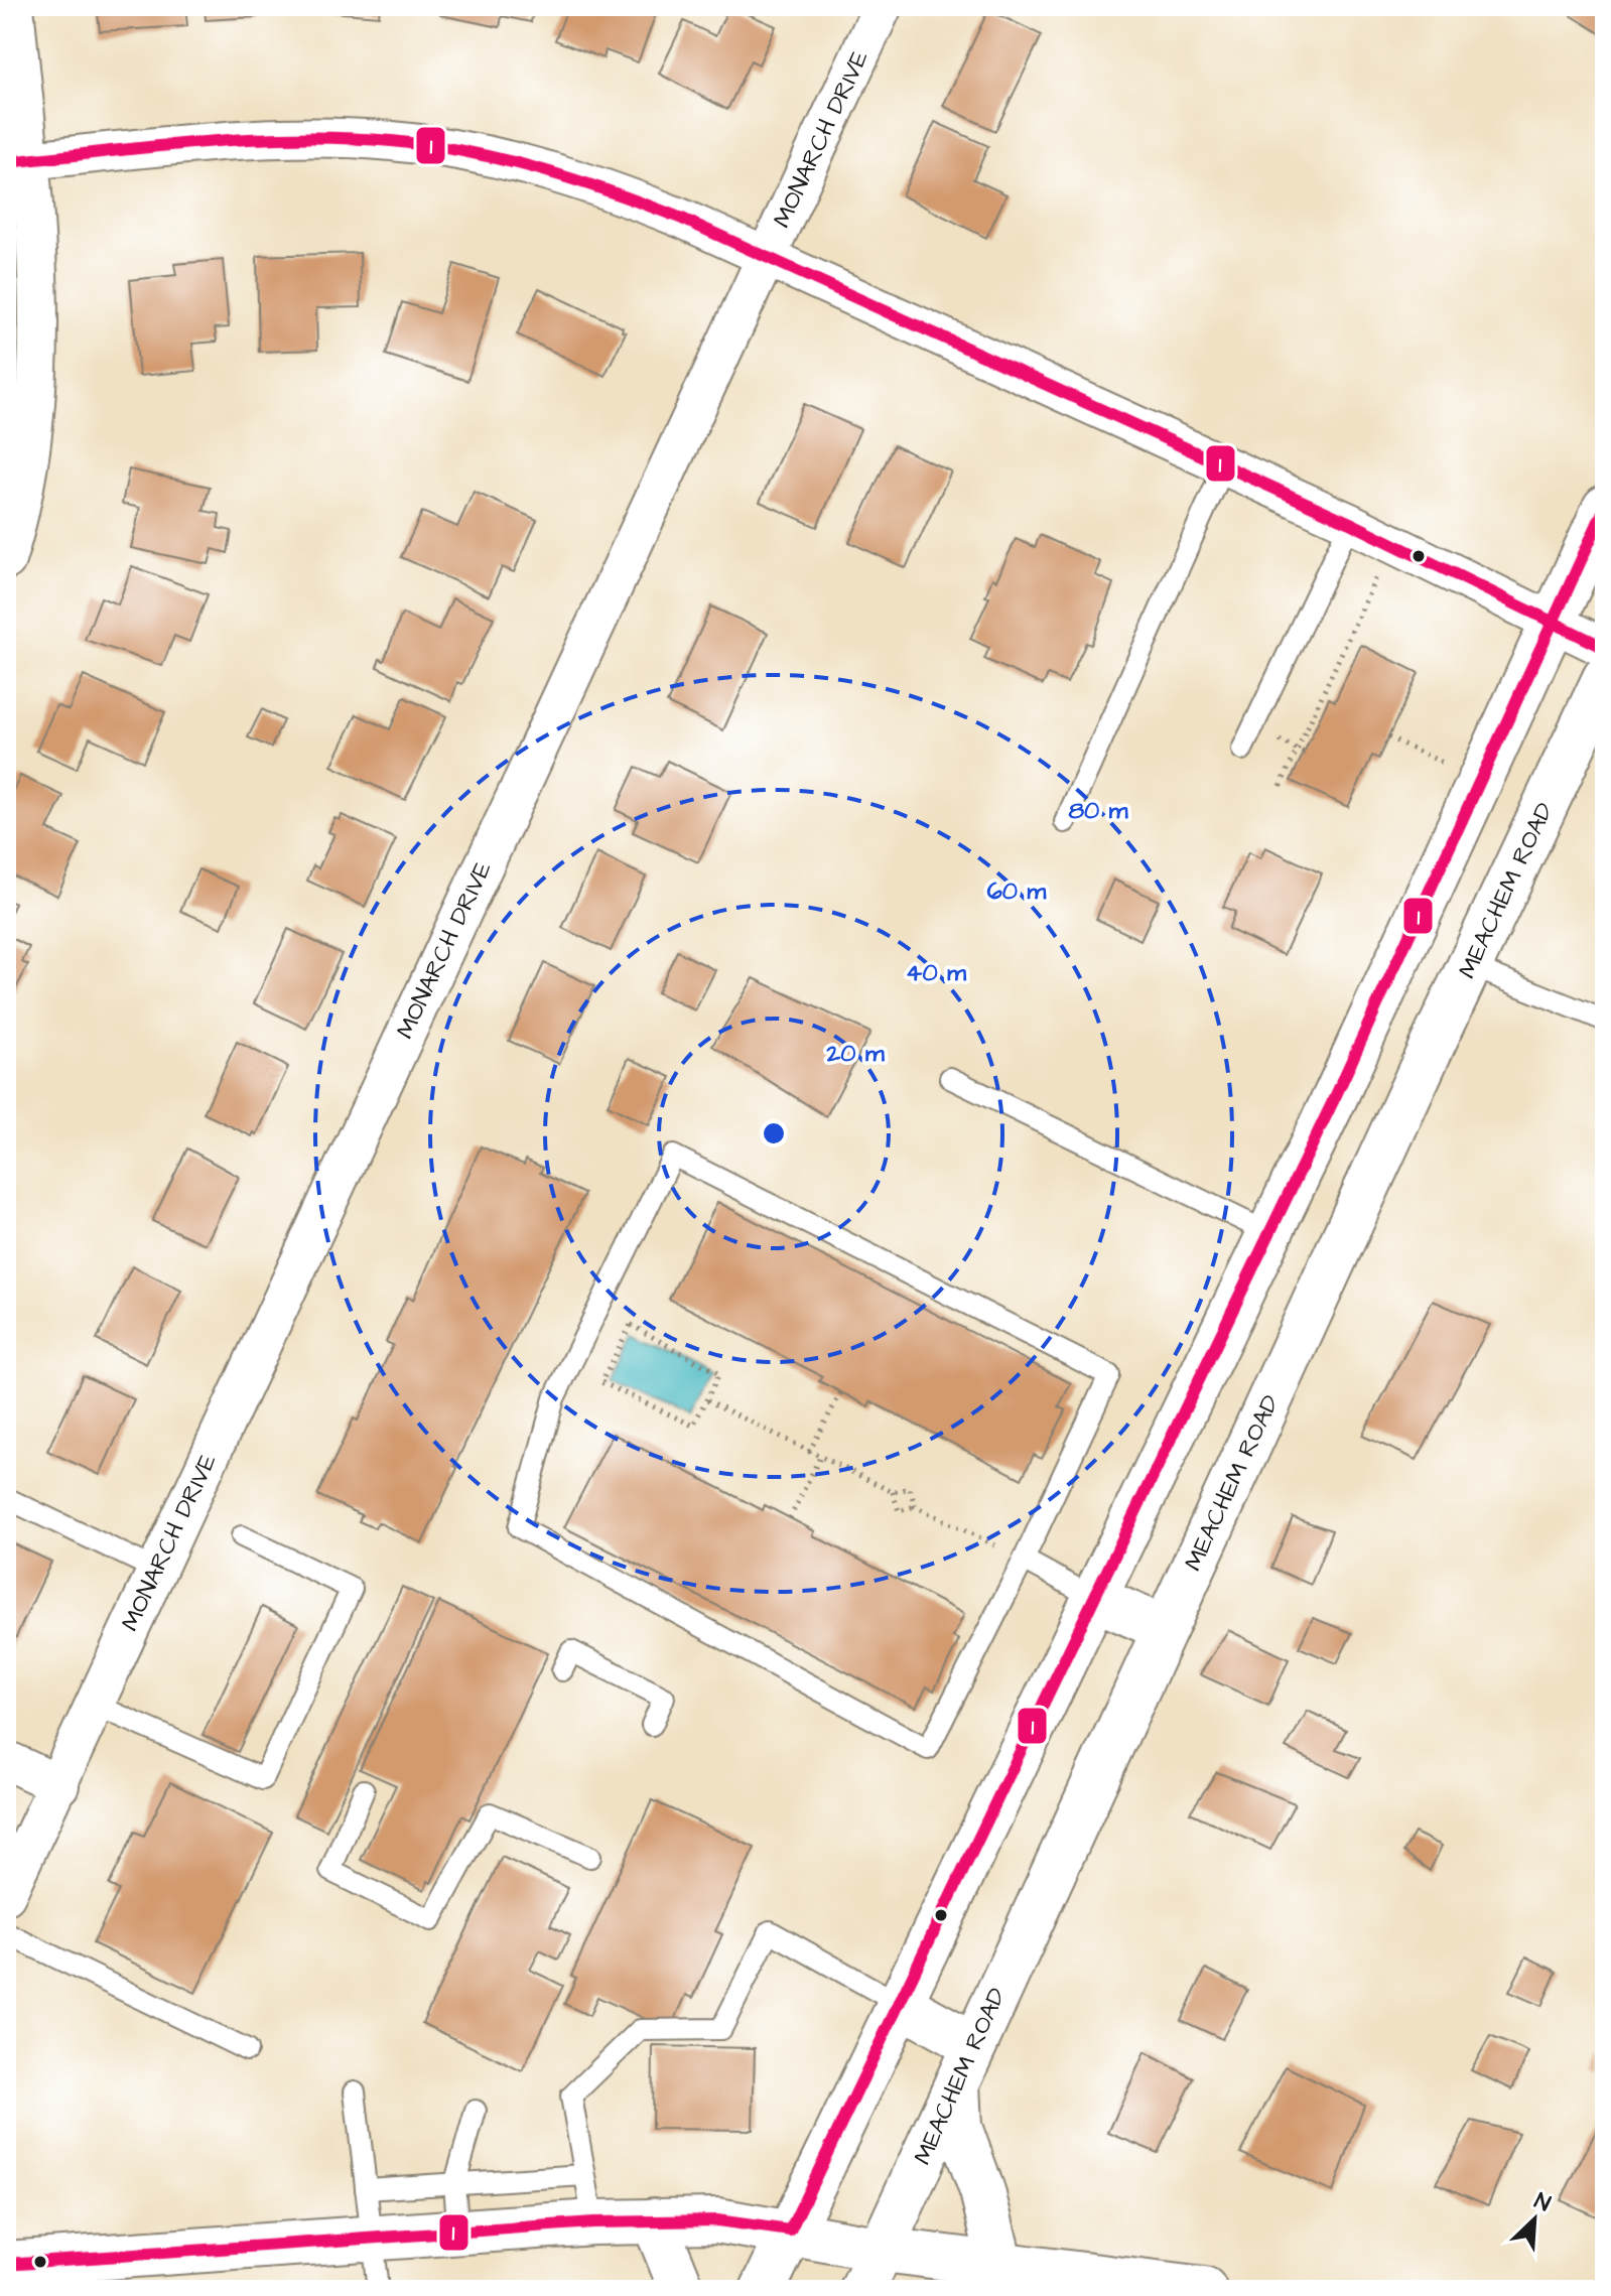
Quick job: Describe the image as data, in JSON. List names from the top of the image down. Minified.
{"streets":{"street":["MONARCH DRIVE","MEACHEM ROAD"]},"lines":["transit line 1"],"north":"top right","rings":["80 m","60 m","40 m","20 m"]}
